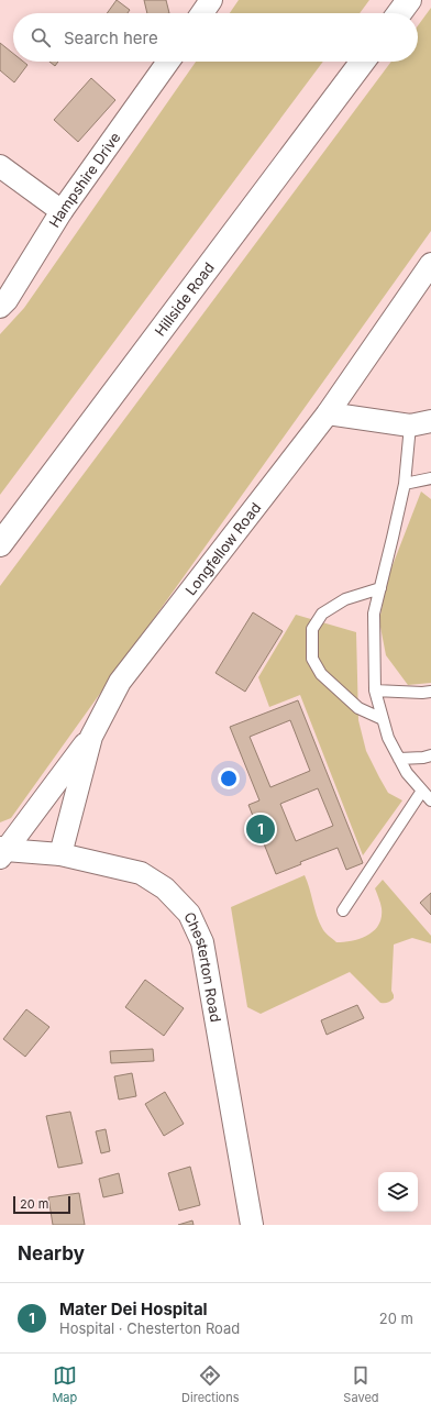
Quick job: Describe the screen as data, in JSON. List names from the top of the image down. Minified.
{"streets":{"main road":["Hillside Road"],"street":["Hampshire Drive","Longfellow Road","Chesterton Road"]},"crossings":[["Longfellow Road","Chesterton Road"]],"scale_bar":"20 m","page":{"search":"Search here","pins":"1","scale":"20 m","heading":"Nearby","list":[{"mark":"1","name":"Mater Dei Hospital","note":"Hospital · Chesterton Road","value":"20 m"}],"nav":["Map","Directions","Saved"]}}
